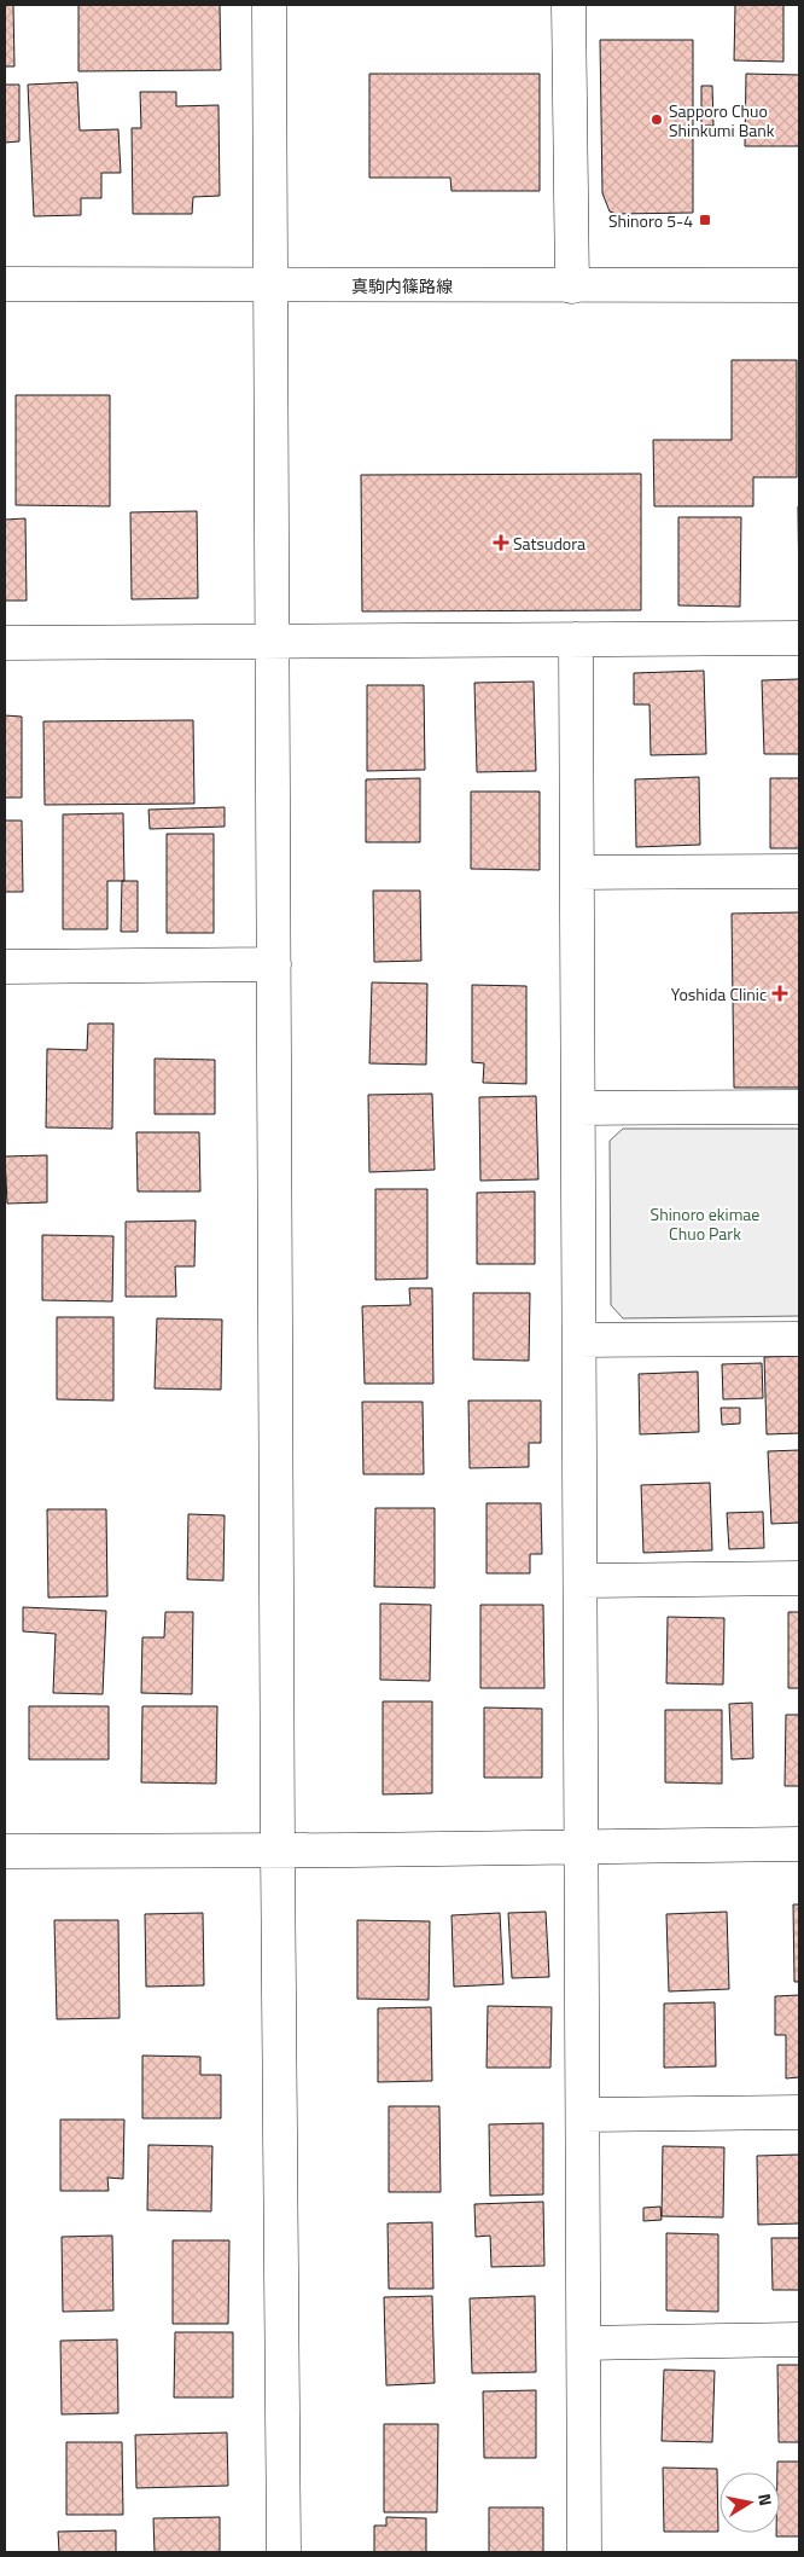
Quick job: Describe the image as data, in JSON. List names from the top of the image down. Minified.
{"streets":{"street":["真駒内篠路線"]},"parks":["Shinoro ekimae Chuo Park"],"places":{"other":["Sapporo Chuo Shinkumi Bank"],"transit":["Shinoro 5-4"],"health":["Satsudora","Yoshida Clinic"]},"north":"right"}
